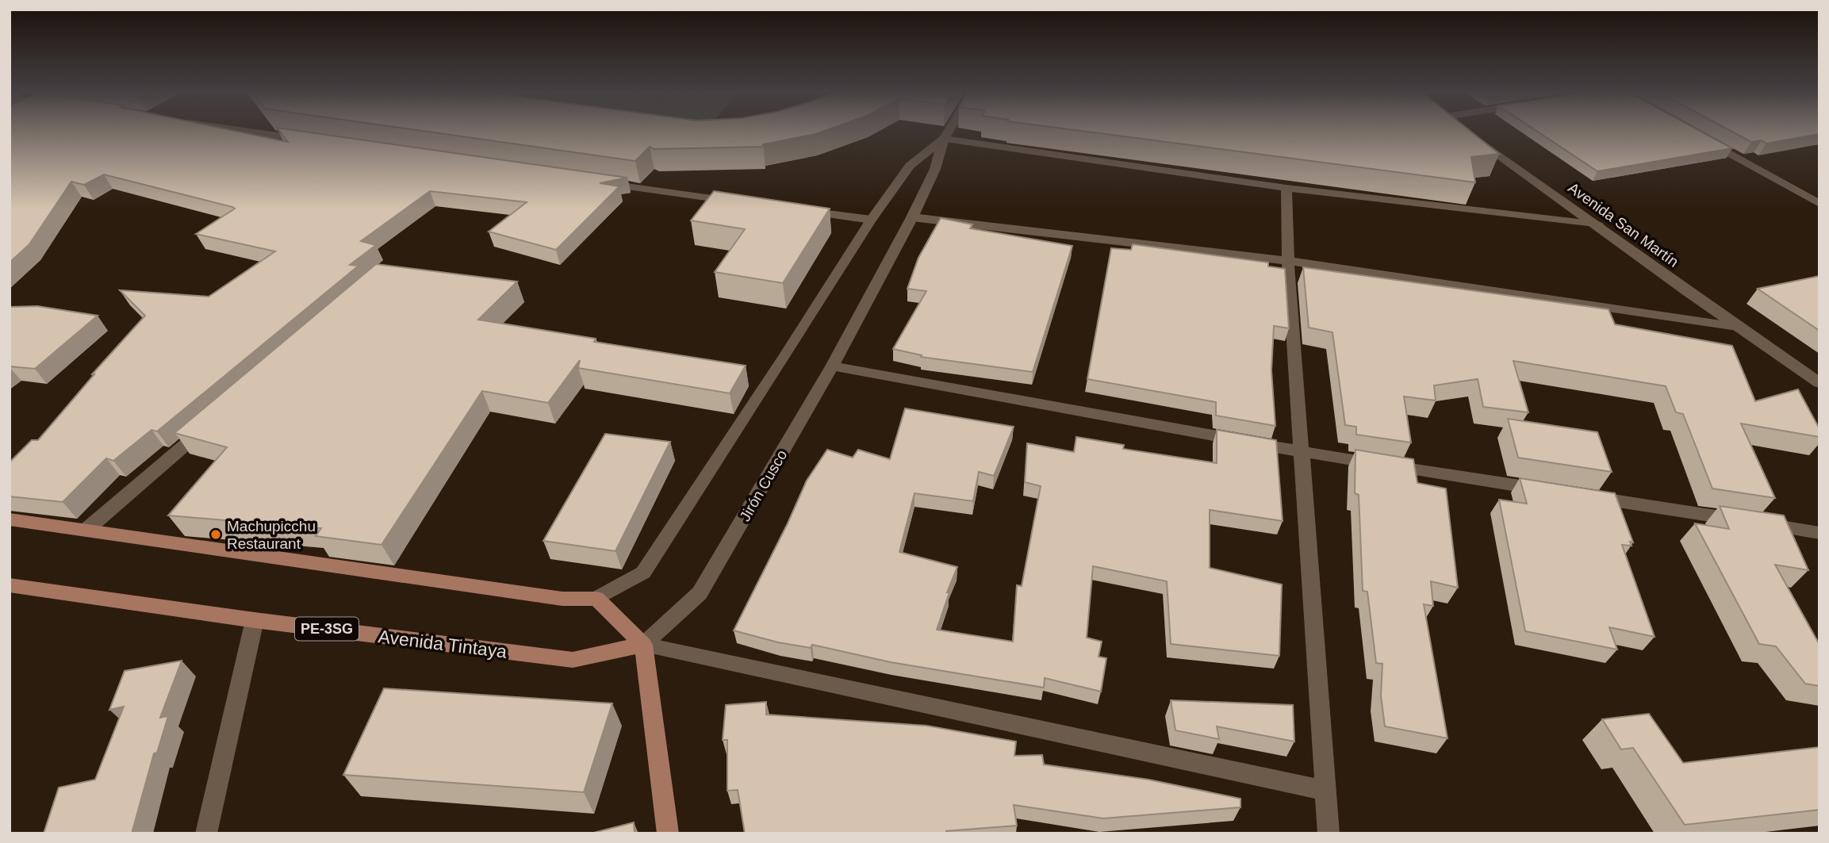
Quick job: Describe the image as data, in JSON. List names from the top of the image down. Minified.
{"streets":{"main road":["PE-3SG","Avenida Tintaya"],"street":["Avenida San Martín","Jirón Cusco"]},"crossings":[["Jirón Cusco","Avenida Tintaya"]],"places":["Machupicchu Restaurant"]}
